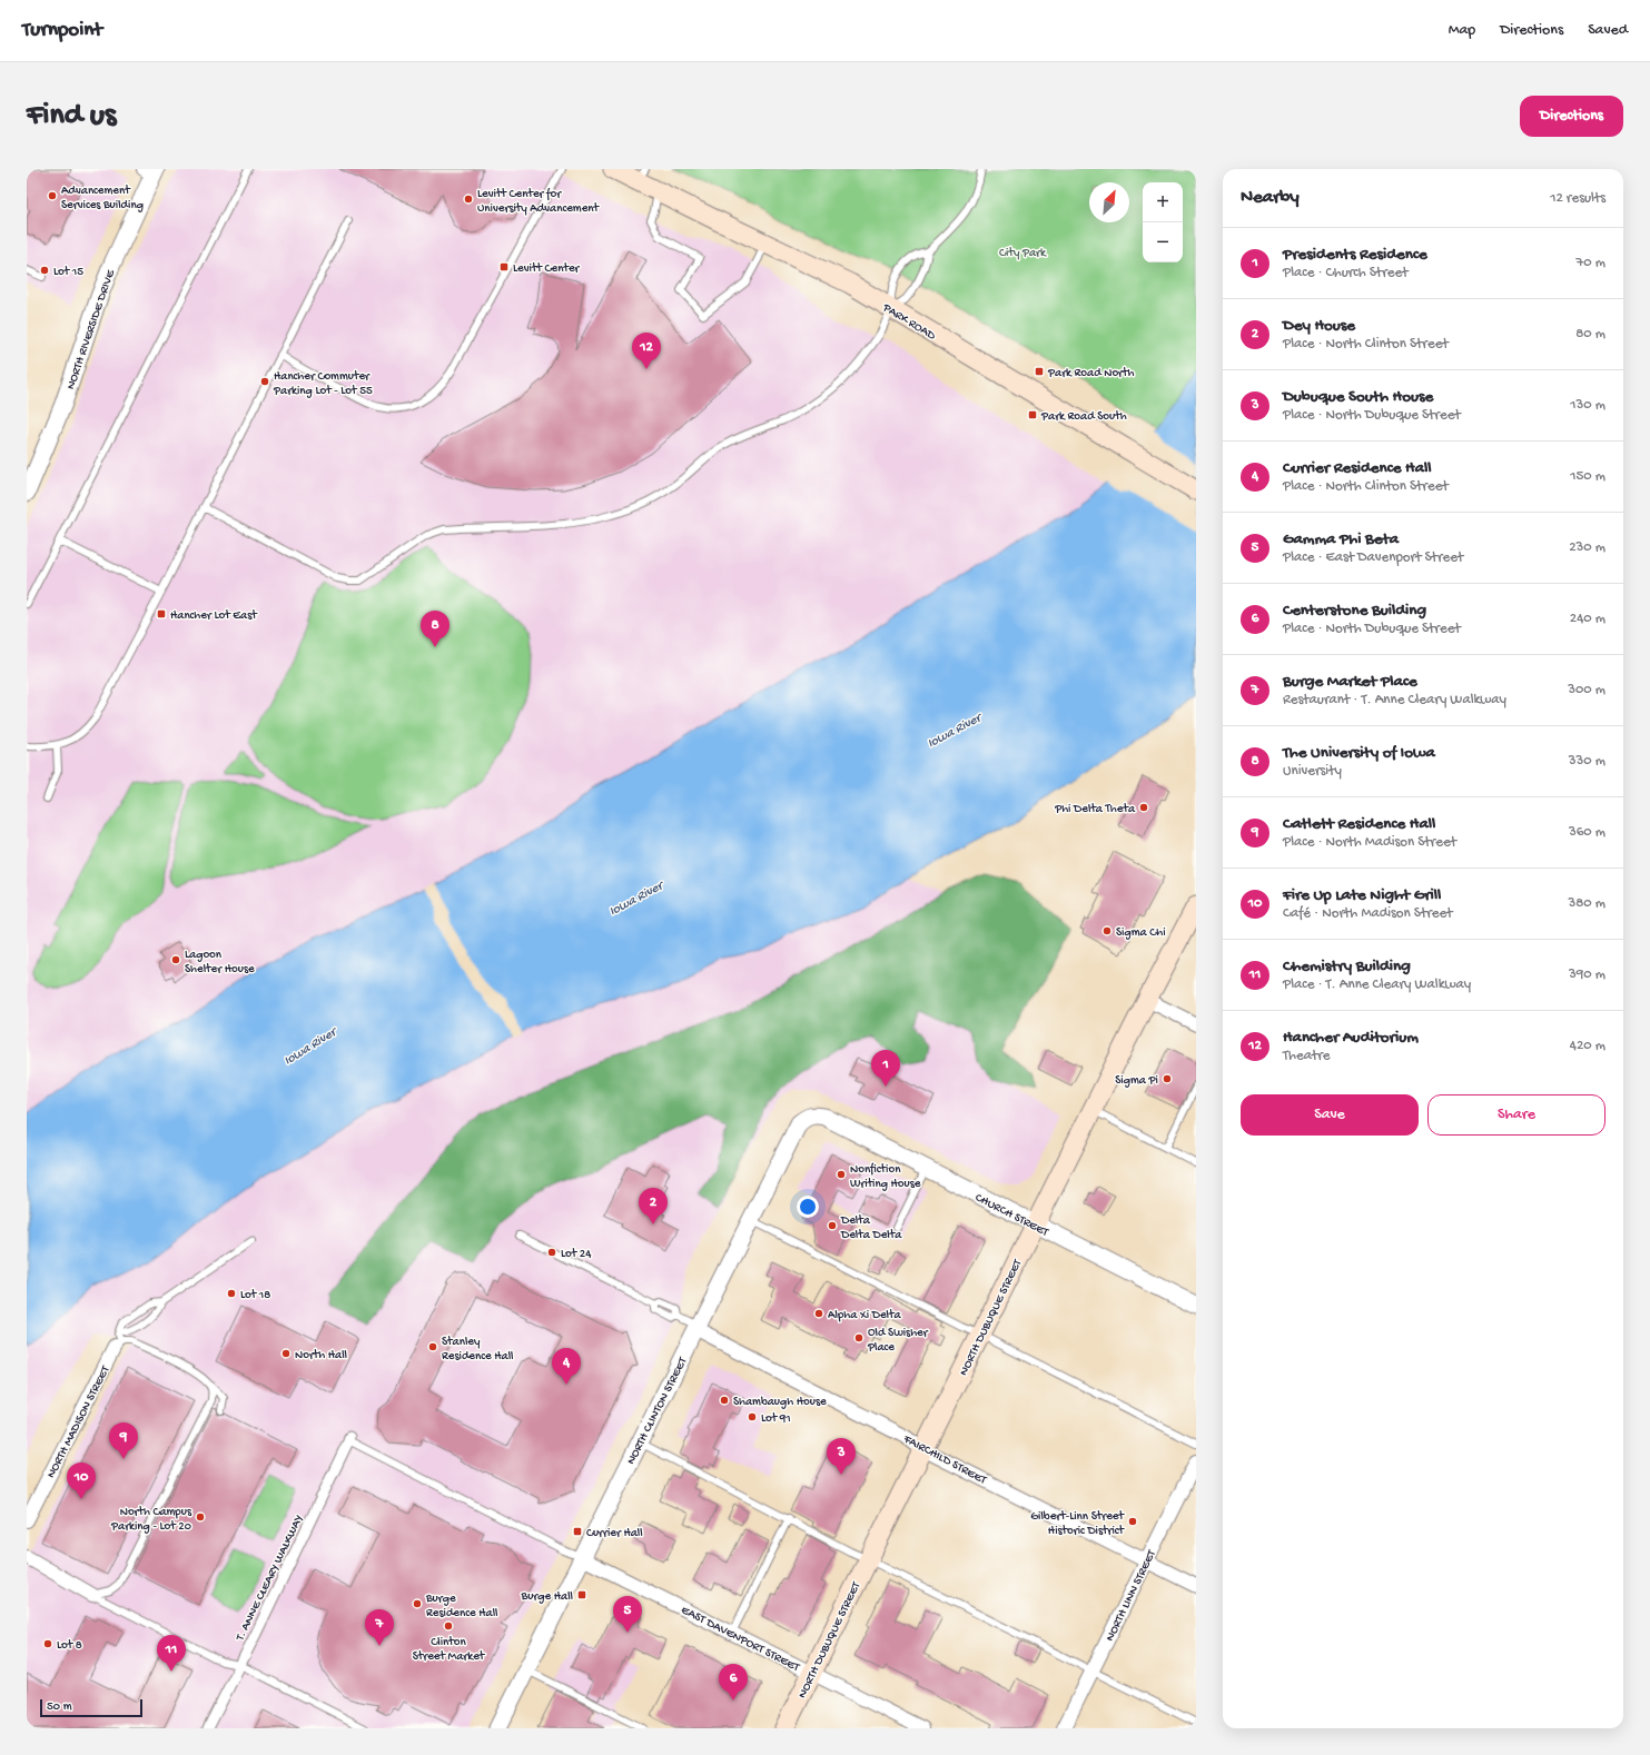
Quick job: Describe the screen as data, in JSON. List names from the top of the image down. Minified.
{"streets":{"main road":["PARK ROAD","NORTH DUBUQUE STREET"],"street":["NORTH RIVERSIDE DRIVE","CHURCH STREET","NORTH CLINTON STREET","NORTH MADISON STREET","FAIRCHILD STREET","T. ANNE CLEARY WALKWAY","NORTH LINN STREET","EAST DAVENPORT STREET"]},"crossings":[["CHURCH STREET","NORTH DUBUQUE STREET"],["CHURCH STREET","NORTH CLINTON STREET"],["NORTH DUBUQUE STREET","FAIRCHILD STREET"],["NORTH DUBUQUE STREET","EAST DAVENPORT STREET"],["NORTH CLINTON STREET","FAIRCHILD STREET"],["NORTH CLINTON STREET","EAST DAVENPORT STREET"],["FAIRCHILD STREET","NORTH LINN STREET"]],"water":["Iowa River"],"parks":["City Park"],"places":{"other":["Advancement Services Building","Levitt Center for University Advancement","Lot 15","Hancher Commuter Parking Lot - Lot 55","Phi Delta Theta","Sigma Chi","Lagoon Shelter House","Sigma Pi","Nonfiction Writing House","Delta Delta Delta","Lot 24","Lot 18","Alpha Xi Delta","Old Swisher Place","Stanley Residence Hall","North Hall","Shambaugh House","Lot 91","North Campus Parking - Lot 20","Gilbert-Linn Street Historic District","Burge Residence Hall","Clinton Street Market","Lot 8"],"transit":["Levitt Center","Park Road North","Park Road South","Hancher Lot East","Currier Hall","Burge Hall"]},"scale_bar":"50 m","north":"top right","page":{"header":"Turnpoint","nav":["Map","Directions","Saved"],"buttons":["Directions",["Save","Share"]],"title":"Find us","heading":["Nearby","12 results"],"map_buttons":["+","−"],"list":[{"mark":"1","name":"Presidents Residence","note":"Place · Church Street","value":"70 m"},{"mark":"2","name":"Dey House","note":"Place · North Clinton Street","value":"80 m"},{"mark":"3","name":"Dubuque South House","note":"Place · North Dubuque Street","value":"130 m"},{"mark":"4","name":"Currier Residence Hall","note":"Place · North Clinton Street","value":"150 m"},{"mark":"5","name":"Gamma Phi Beta","note":"Place · East Davenport Street","value":"230 m"},{"mark":"6","name":"Centerstone Building","note":"Place · North Dubuque Street","value":"240 m"},{"mark":"7","name":"Burge Market Place","note":"Restaurant · T. Anne Cleary Walkway","value":"300 m"},{"mark":"8","name":"The University of Iowa","note":"University","value":"330 m"},{"mark":"9","name":"Catlett Residence Hall","note":"Place · North Madison Street","value":"360 m"},{"mark":"10","name":"Fire Up Late Night Grill","note":"Café · North Madison Street","value":"380 m"},{"mark":"11","name":"Chemistry Building","note":"Place · T. Anne Cleary Walkway","value":"390 m"},{"mark":"12","name":"Hancher Auditorium","note":"Theatre","value":"420 m"}],"pins":["12","8","1","2","4","9","3","10","5","7","11","6"],"scale":"50 m"}}
